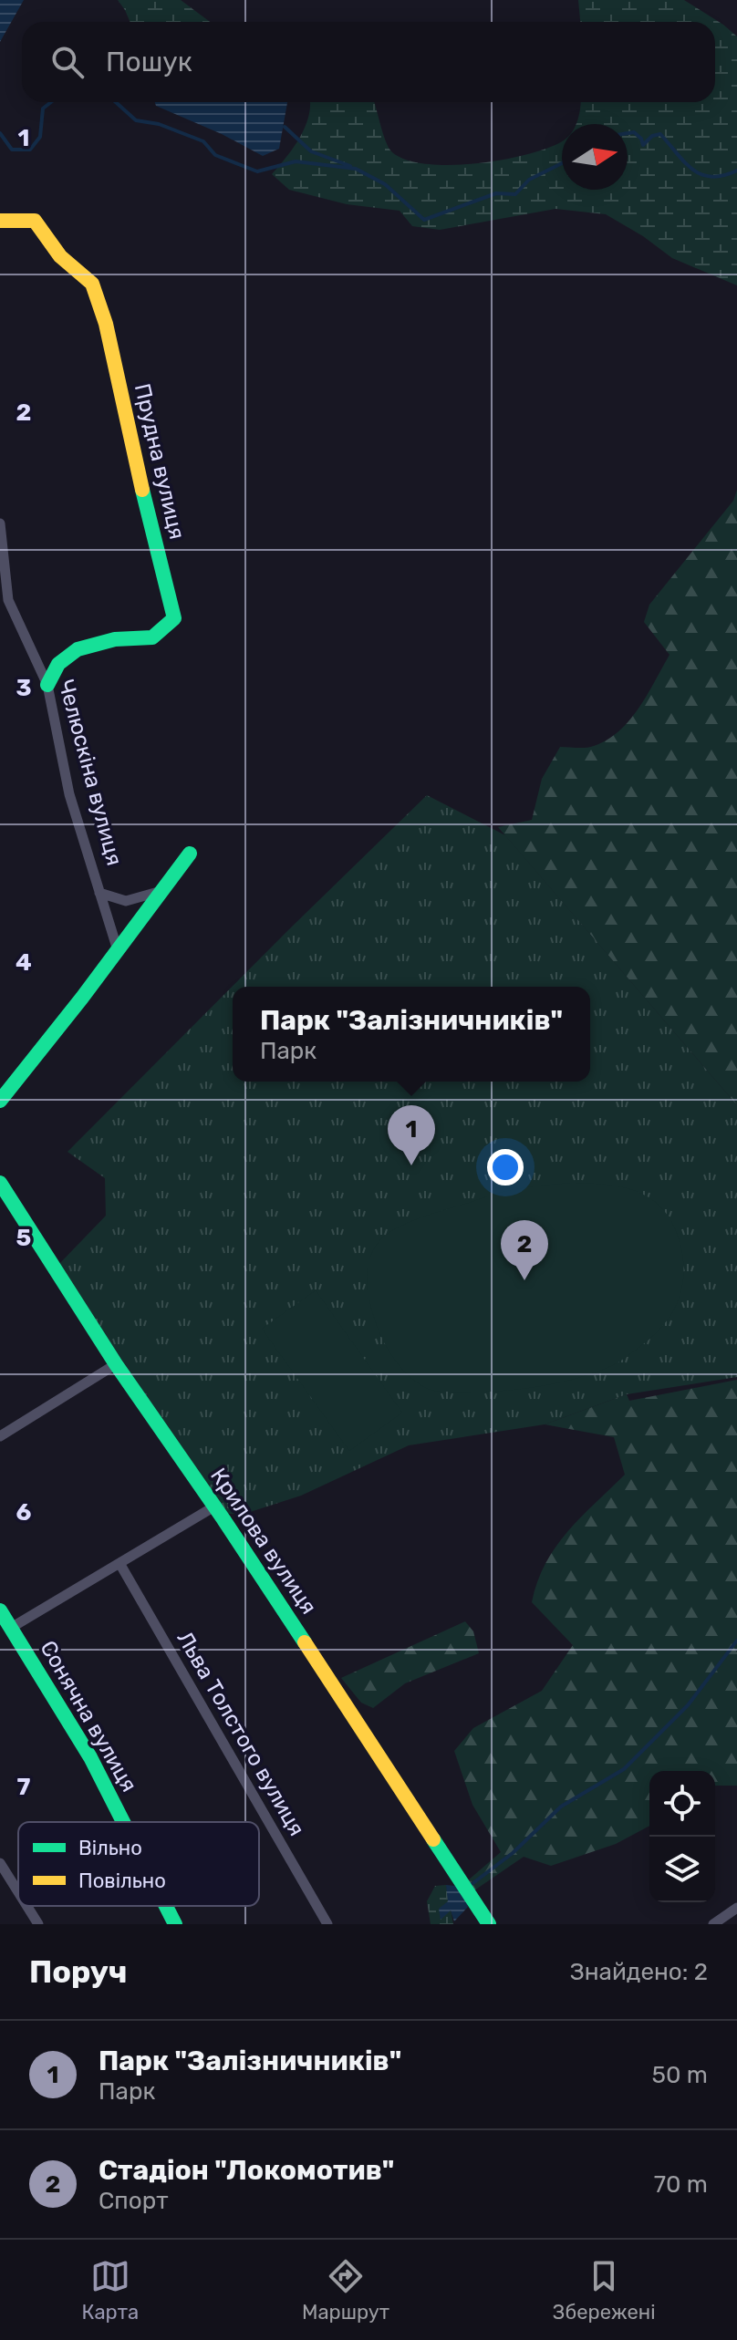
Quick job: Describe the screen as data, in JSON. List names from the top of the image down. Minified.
{"streets":{"street":["Прудна вулиця","Челюскіна вулиця","Крилова вулиця","Сонячна вулиця","Льва Толстого вулиця"]},"crossings":[["Прудна вулиця","Челюскіна вулиця"]],"legend":["Вільно","Повільно"],"north":"right","page":{"search":"Пошук","popup":["Парк \"Залізничників\"","Парк"],"pins":["1","2"],"heading":["Поруч","Знайдено: 2"],"list":[{"mark":"1","name":"Парк \"Залізничників\"","note":"Парк","value":"50 m"},{"mark":"2","name":"Стадіон \"Локомотив\"","note":"Спорт","value":"70 m"}],"nav":["Карта","Маршрут","Збережені"]},"grid":{"rows":["1","2","3","4","5","6","7"]}}
